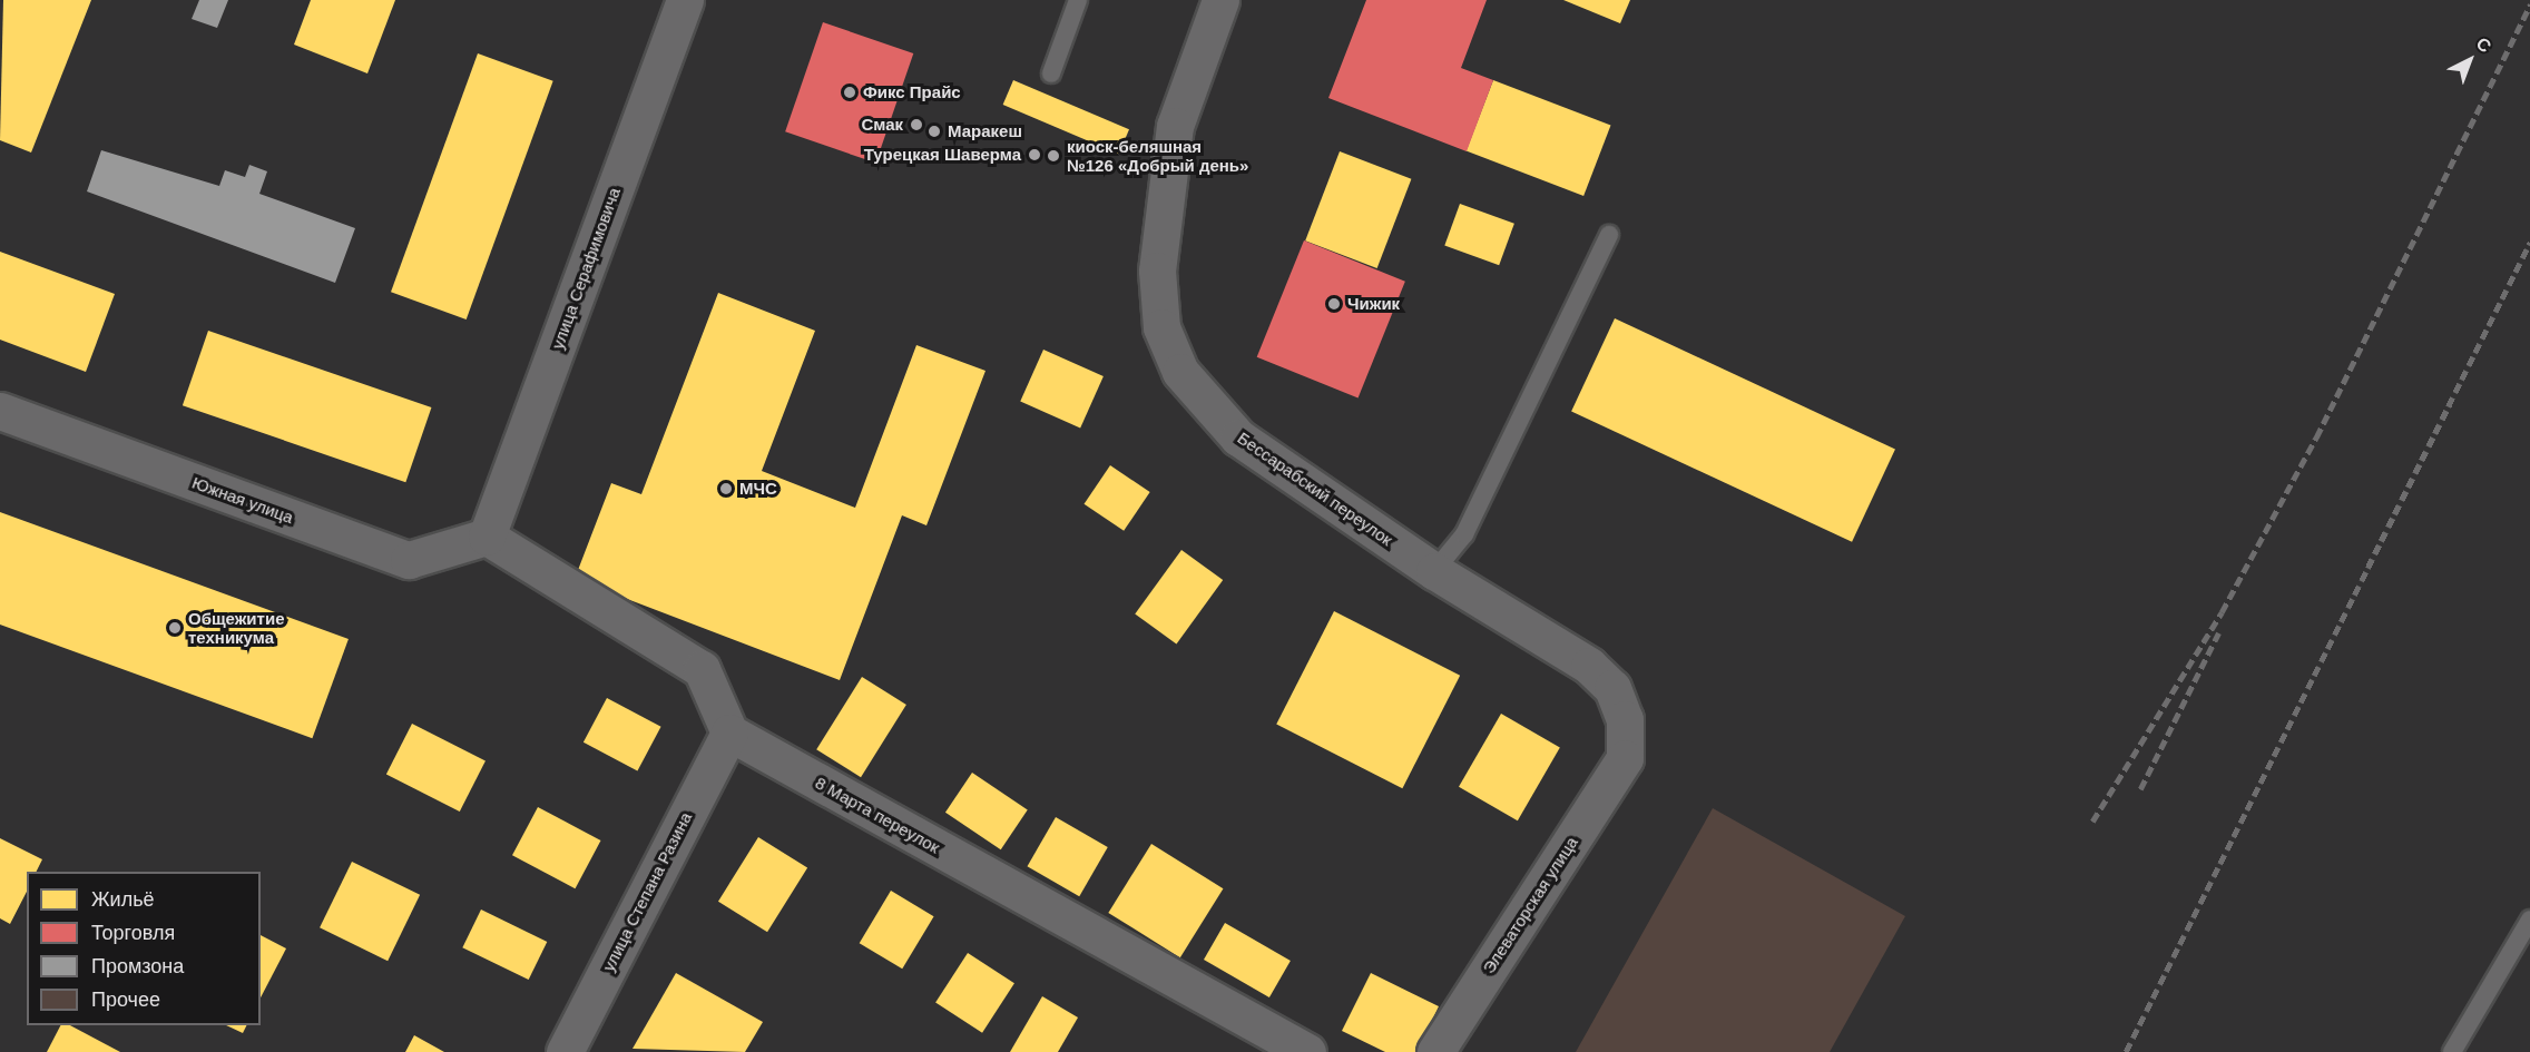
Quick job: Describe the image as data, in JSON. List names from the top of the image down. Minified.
{"streets":{"street":["улица Серафимовича","Бессарабский переулок","Южная улица","8 Марта переулок","улица Степана Разина","Элеваторская улица"]},"crossings":[["улица Серафимовича","Южная улица"],["Бессарабский переулок","Элеваторская улица"],["8 Марта переулок","улица Степана Разина"]],"places":["Фикс Прайс","Смак","Маракеш","Турецкая Шаверма","киоск-беляшная №126 «Добрый день»","Чижик","МЧС","Общежитие техникума"],"legend":["Жильё","Торговля","Промзона","Прочее"],"north":"top right"}
